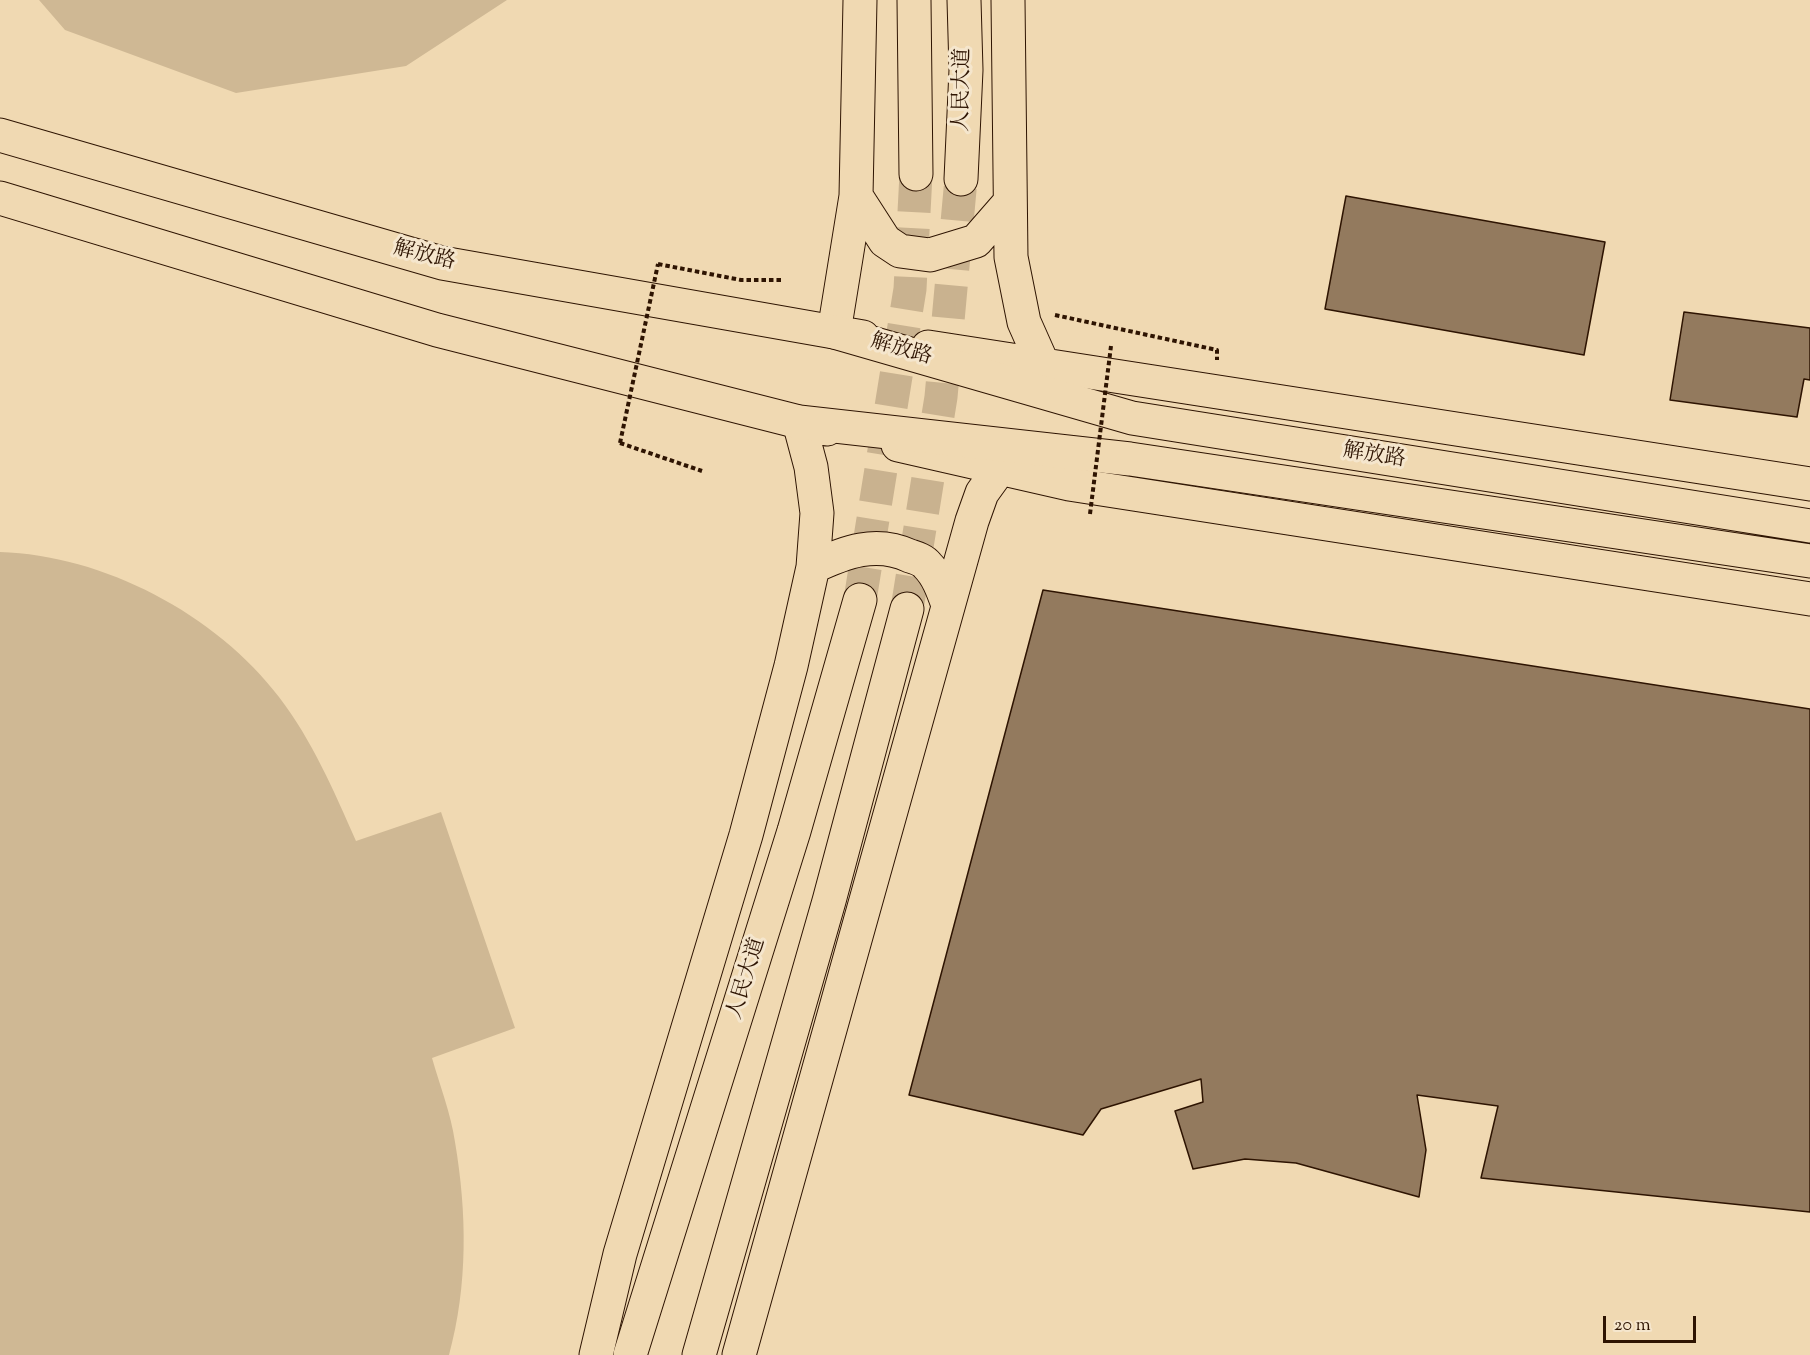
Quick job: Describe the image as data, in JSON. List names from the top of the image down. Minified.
{"streets":{"main road":["人民大道","解放路"]},"scale_bar":"20 m"}
